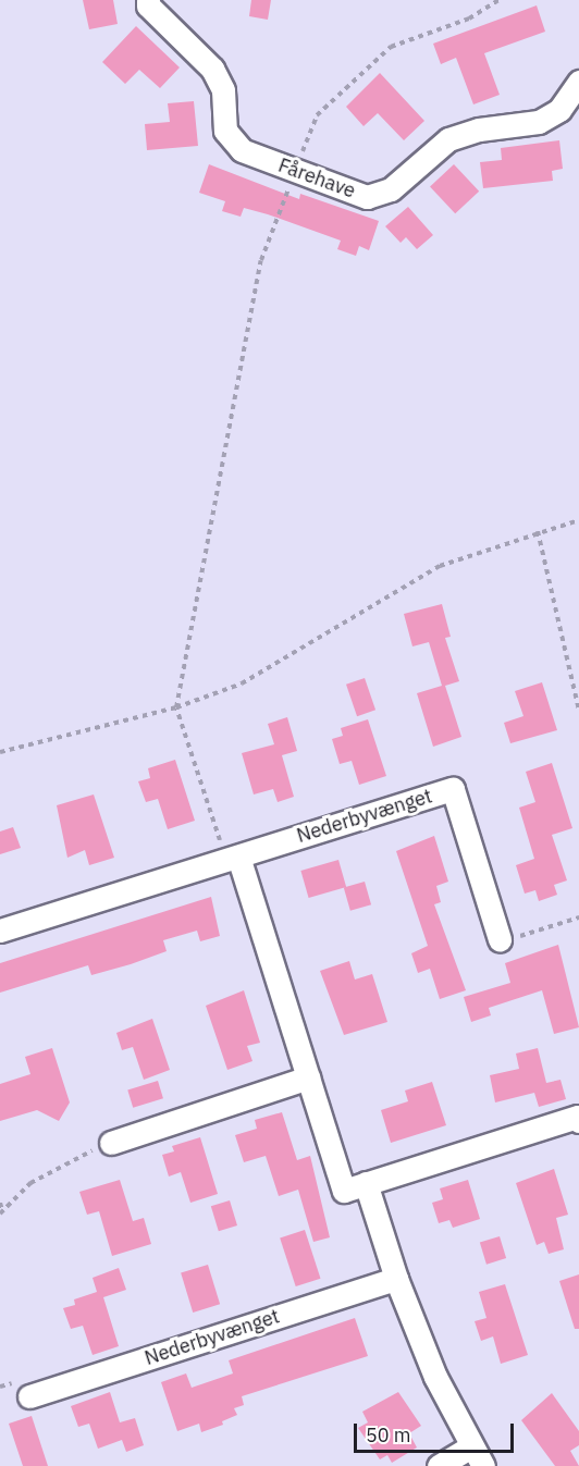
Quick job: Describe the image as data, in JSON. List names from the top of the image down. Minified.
{"streets":{"street":["Fårehave","Nederbyvænget"]},"scale_bar":"50 m"}
